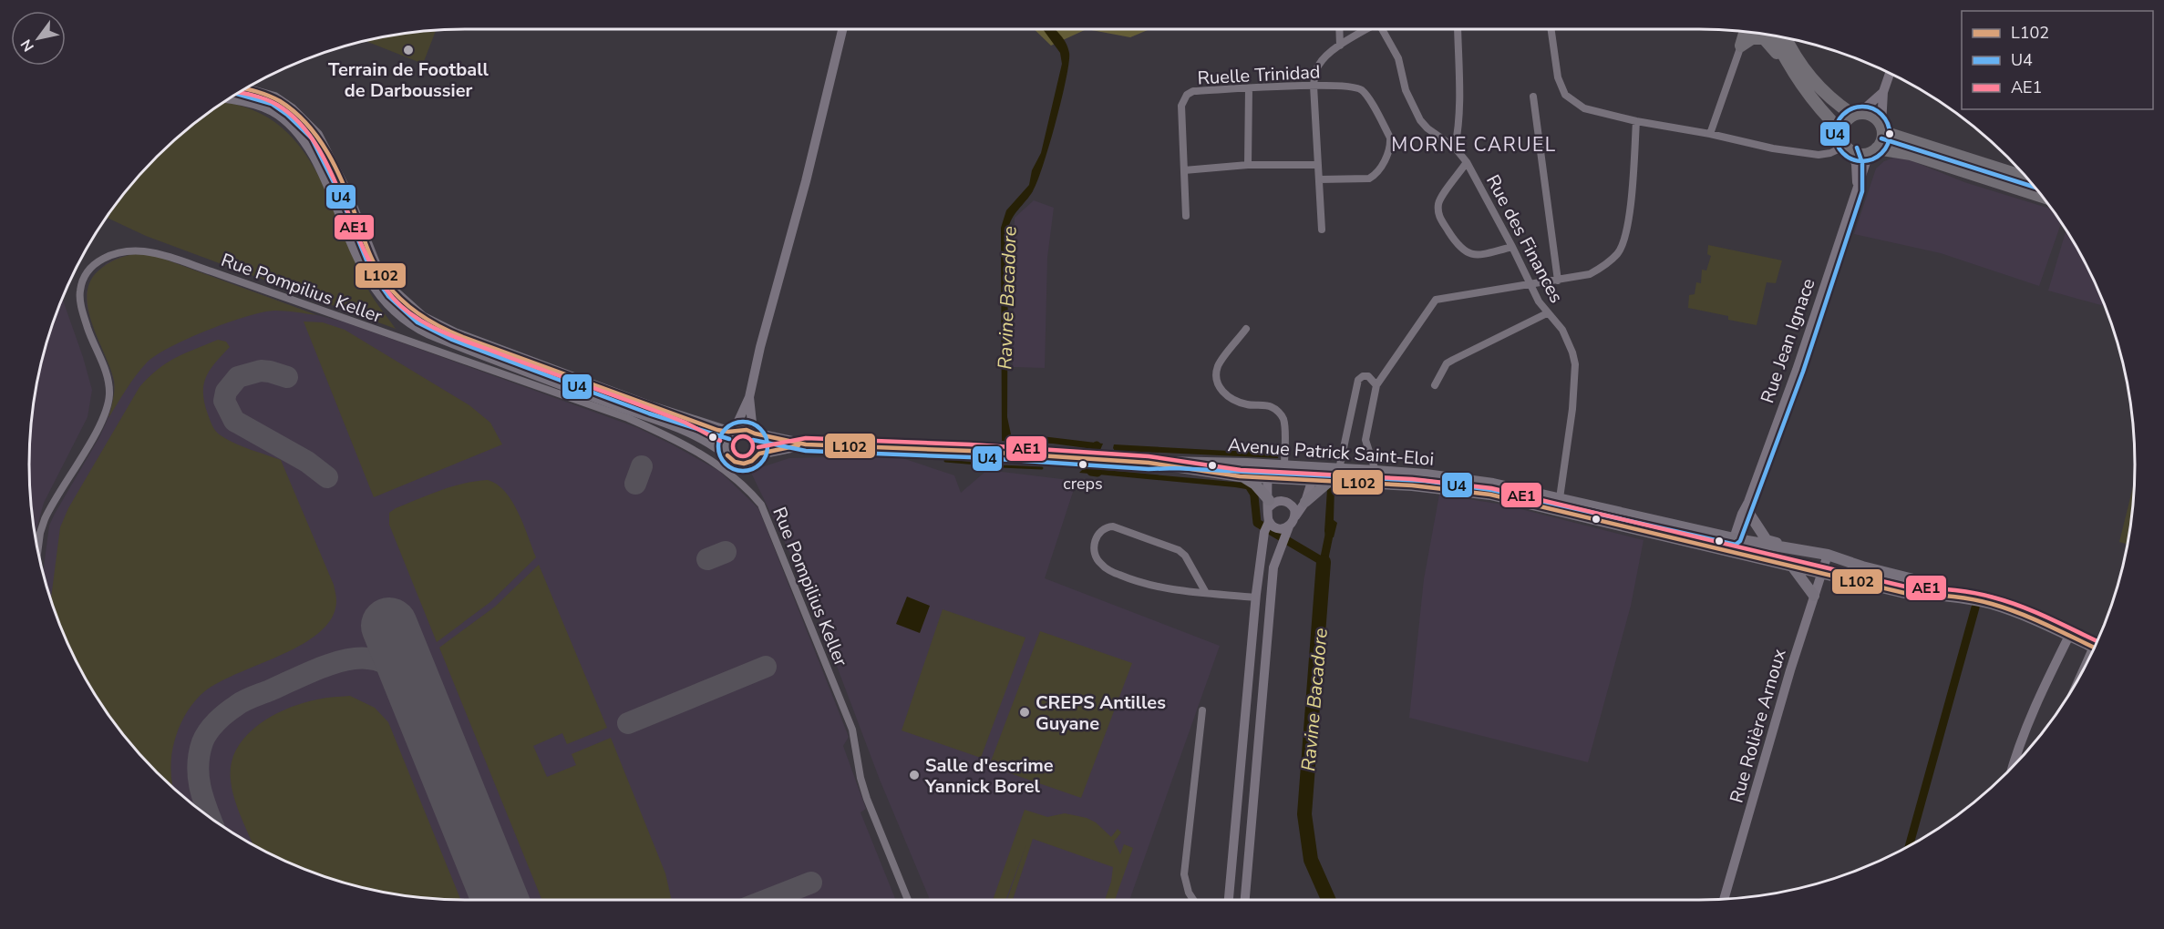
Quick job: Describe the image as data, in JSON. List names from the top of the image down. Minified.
{"streets":{"main road":["Avenue Patrick Saint-Eloi"],"street":["Ruelle Trinidad","Rue des Finances","Rue Pompilius Keller","Rue Jean Ignace","Rue Rolière Arnoux"]},"crossings":[["Rue des Finances","Avenue Patrick Saint-Eloi"],["Rue Jean Ignace","Avenue Patrick Saint-Eloi"],["Avenue Patrick Saint-Eloi","Rue Rolière Arnoux"]],"districts":["MORNE CARUEL"],"water":["Ravine Bacadore"],"places":["Terrain de Football de Darboussier","creps","CREPS Antilles Guyane","Salle d'escrime Yannick Borel"],"lines":["transit line L102","transit line AE1","transit line U4"],"legend":["L102","U4","AE1"],"north":"bottom left"}
